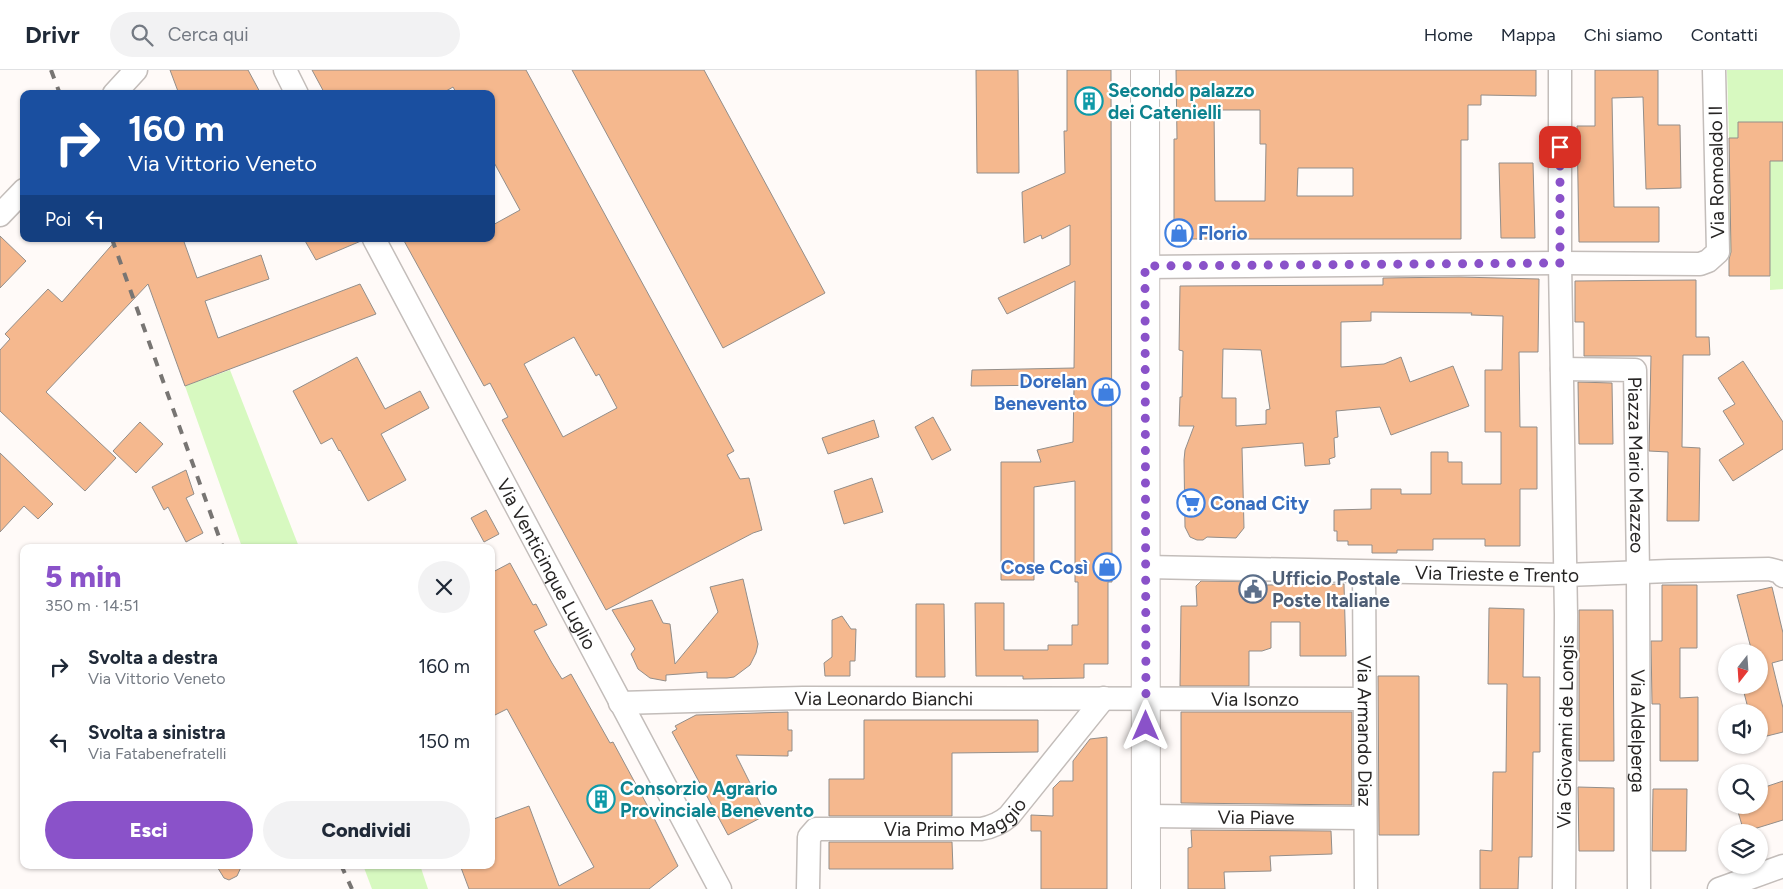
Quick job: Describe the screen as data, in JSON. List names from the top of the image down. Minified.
{"streets":{"street":["Via Romoaldo II","Piazza Mario Mazzeo","Via Venticinque Luglio","Via Trieste e Trento","Via Isonzo","Via Leonardo Bianchi","Via Armando Diaz","Via Aldelperga","Via Giovanni de Longis","Via Primo Maggio","Via Piave"]},"crossings":[["Piazza Mario Mazzeo","Via Trieste e Trento"],["Piazza Mario Mazzeo","Via Aldelperga"],["Via Venticinque Luglio","Via Leonardo Bianchi"],["Via Trieste e Trento","Via Armando Diaz"],["Via Trieste e Trento","Via Aldelperga"],["Via Trieste e Trento","Via Giovanni de Longis"],["Via Isonzo","Via Leonardo Bianchi"],["Via Isonzo","Via Armando Diaz"],["Via Leonardo Bianchi","Via Primo Maggio"],["Via Armando Diaz","Via Piave"]],"places":{"building":["Secondo palazzo dei Catenielli","Consorzio Agrario Provinciale Benevento"],"shop":["Florio","Dorelan Benevento","Cose Così"],"supermarket":["Conad City"],"public building":["Ufficio Postale Poste Italiane"]},"north":"bottom","page":{"header":"Drivr","search":"Cerca qui","nav":["Home","Mappa","Chi siamo","Contatti"],"turn":["160 m","Via Vittorio Veneto"],"then":"Poi","heading":["5 min","350 m · 14:51"],"list":[{"name":"Svolta a destra","note":"Via Vittorio Veneto","value":"160 m"},{"name":"Svolta a sinistra","note":"Via Fatabenefratelli","value":"150 m"}],"buttons":["Esci","Condividi"]}}
